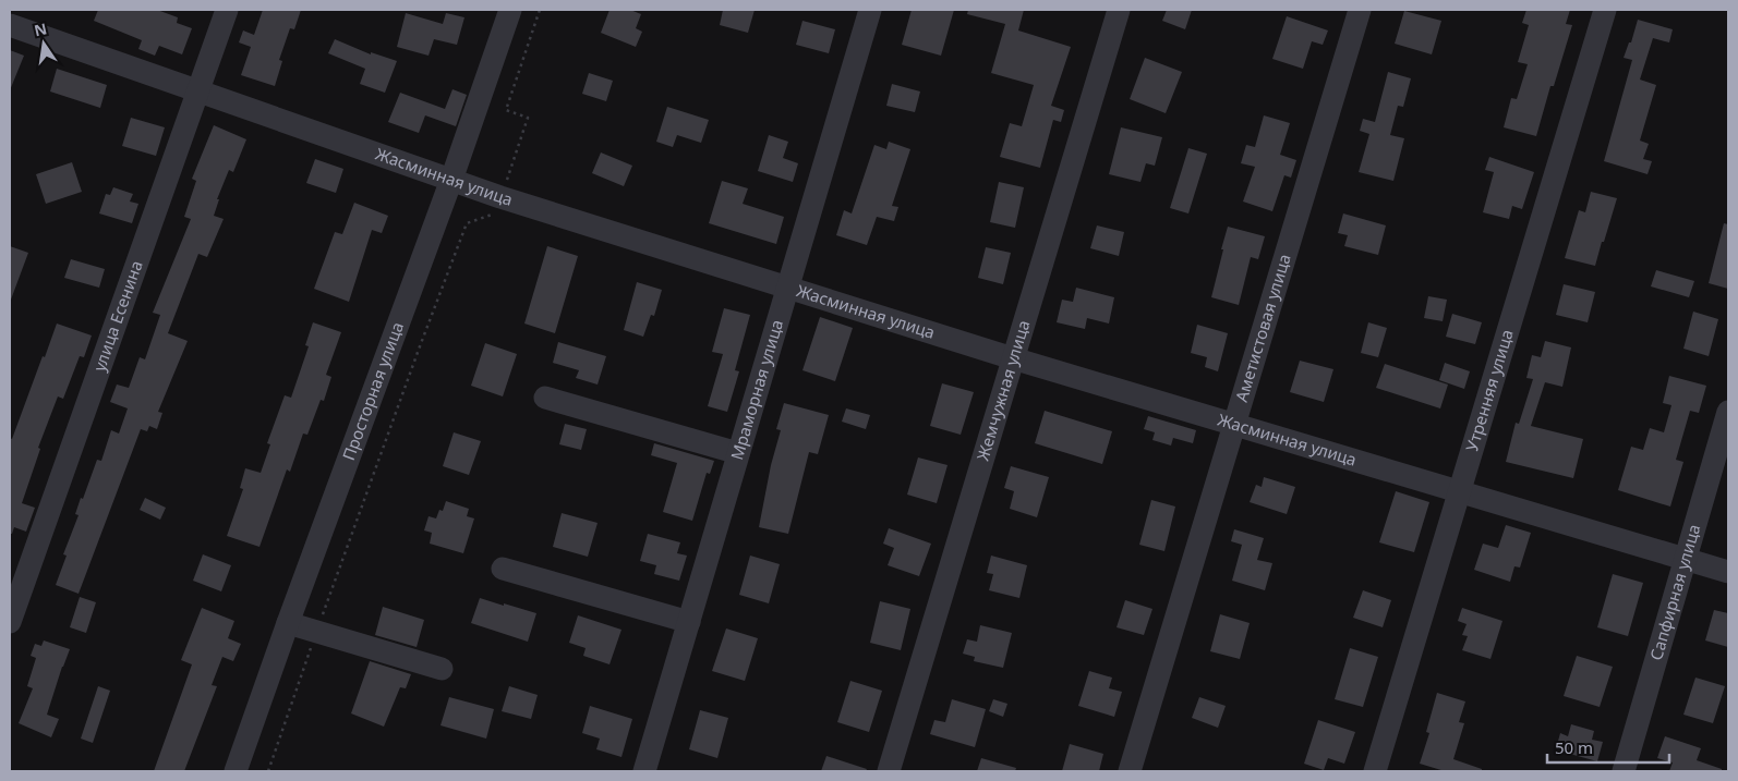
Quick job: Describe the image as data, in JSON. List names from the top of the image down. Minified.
{"streets":{"street":["Жасминная улица","улица Есенина","Аметистовая улица","Мраморная улица","Жемчужная улица","Просторная улица","Утренняя улица","Сапфирная улица"]},"crossings":[["Жасминная улица","улица Есенина"],["Жасминная улица","Аметистовая улица"],["Жасминная улица","Мраморная улица"],["Жасминная улица","Жемчужная улица"],["Жасминная улица","Просторная улица"],["Жасминная улица","Утренняя улица"],["Жасминная улица","Сапфирная улица"]],"scale_bar":"50 m","north":"top"}
